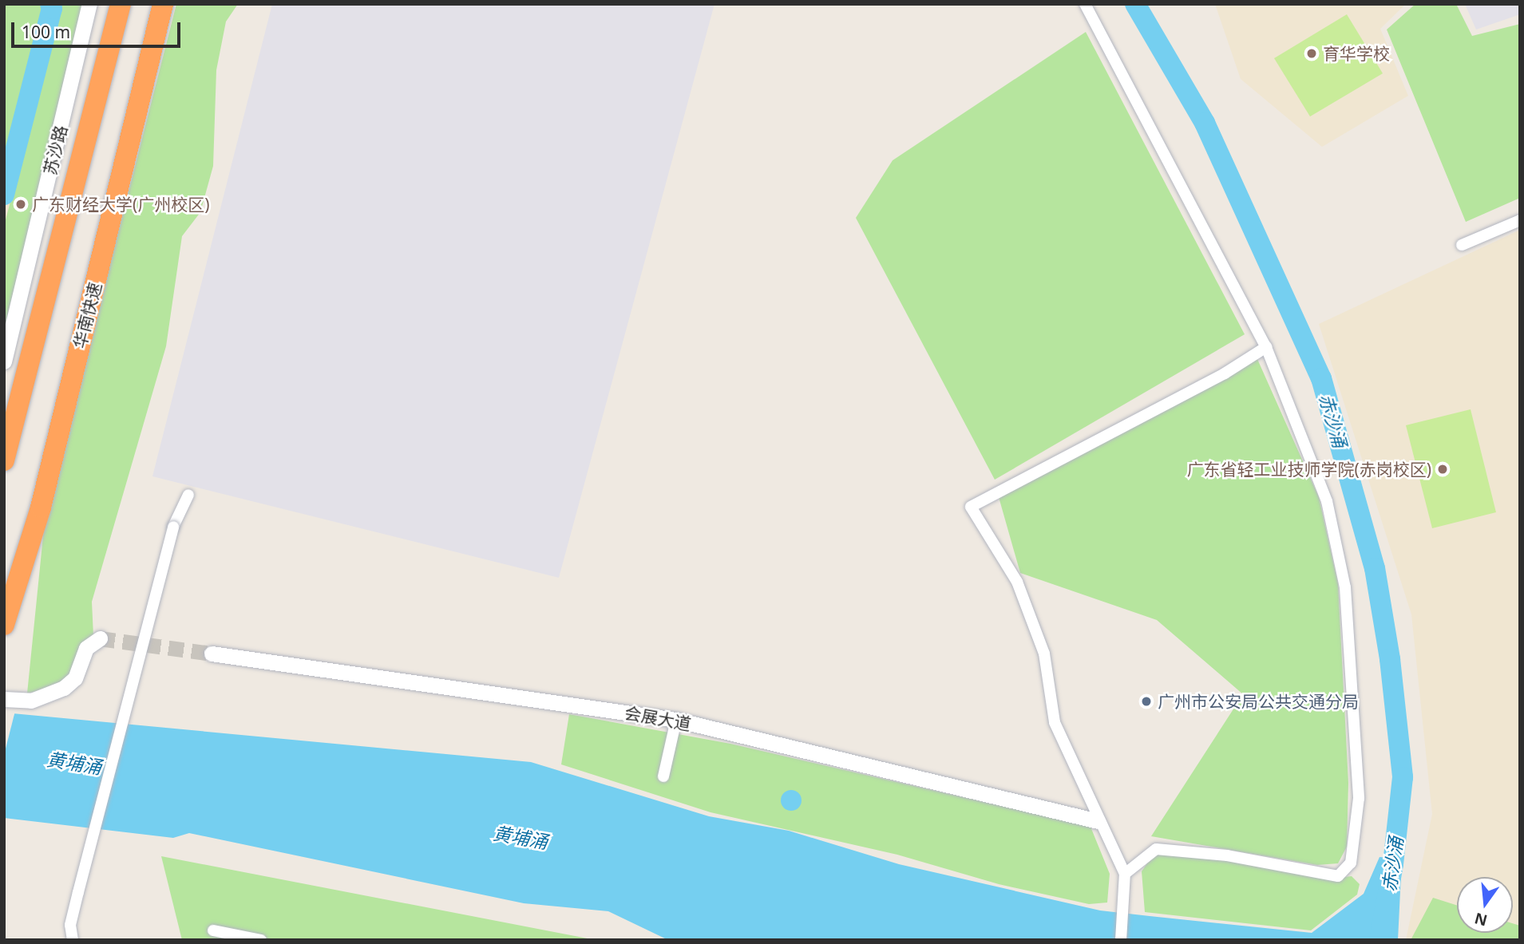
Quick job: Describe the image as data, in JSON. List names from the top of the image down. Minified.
{"streets":{"highway":["华南快速"],"street":["苏沙路","会展大道"]},"water":["赤沙涌","黄埔涌"],"places":["育华学校","广东财经大学(广州校区)","广东省轻工业技师学院(赤岗校区)","广州市公安局公共交通分局"],"scale_bar":"100 m","north":"bottom"}
